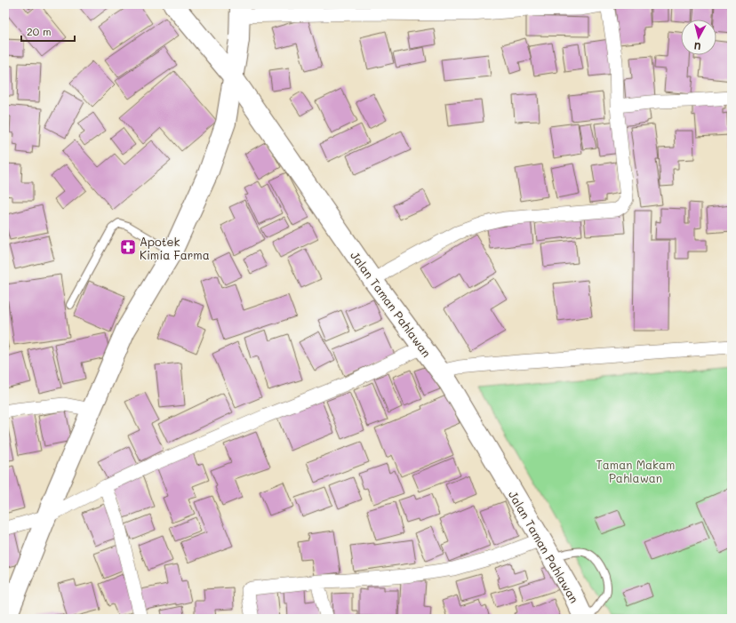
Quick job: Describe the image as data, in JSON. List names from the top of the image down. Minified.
{"streets":{"main road":["Jalan Taman Pahlawan"]},"parks":["Taman Makam Pahlawan"],"places":{"pharmacy":["Apotek Kimia Farma"]},"scale_bar":"20 m","north":"bottom"}
